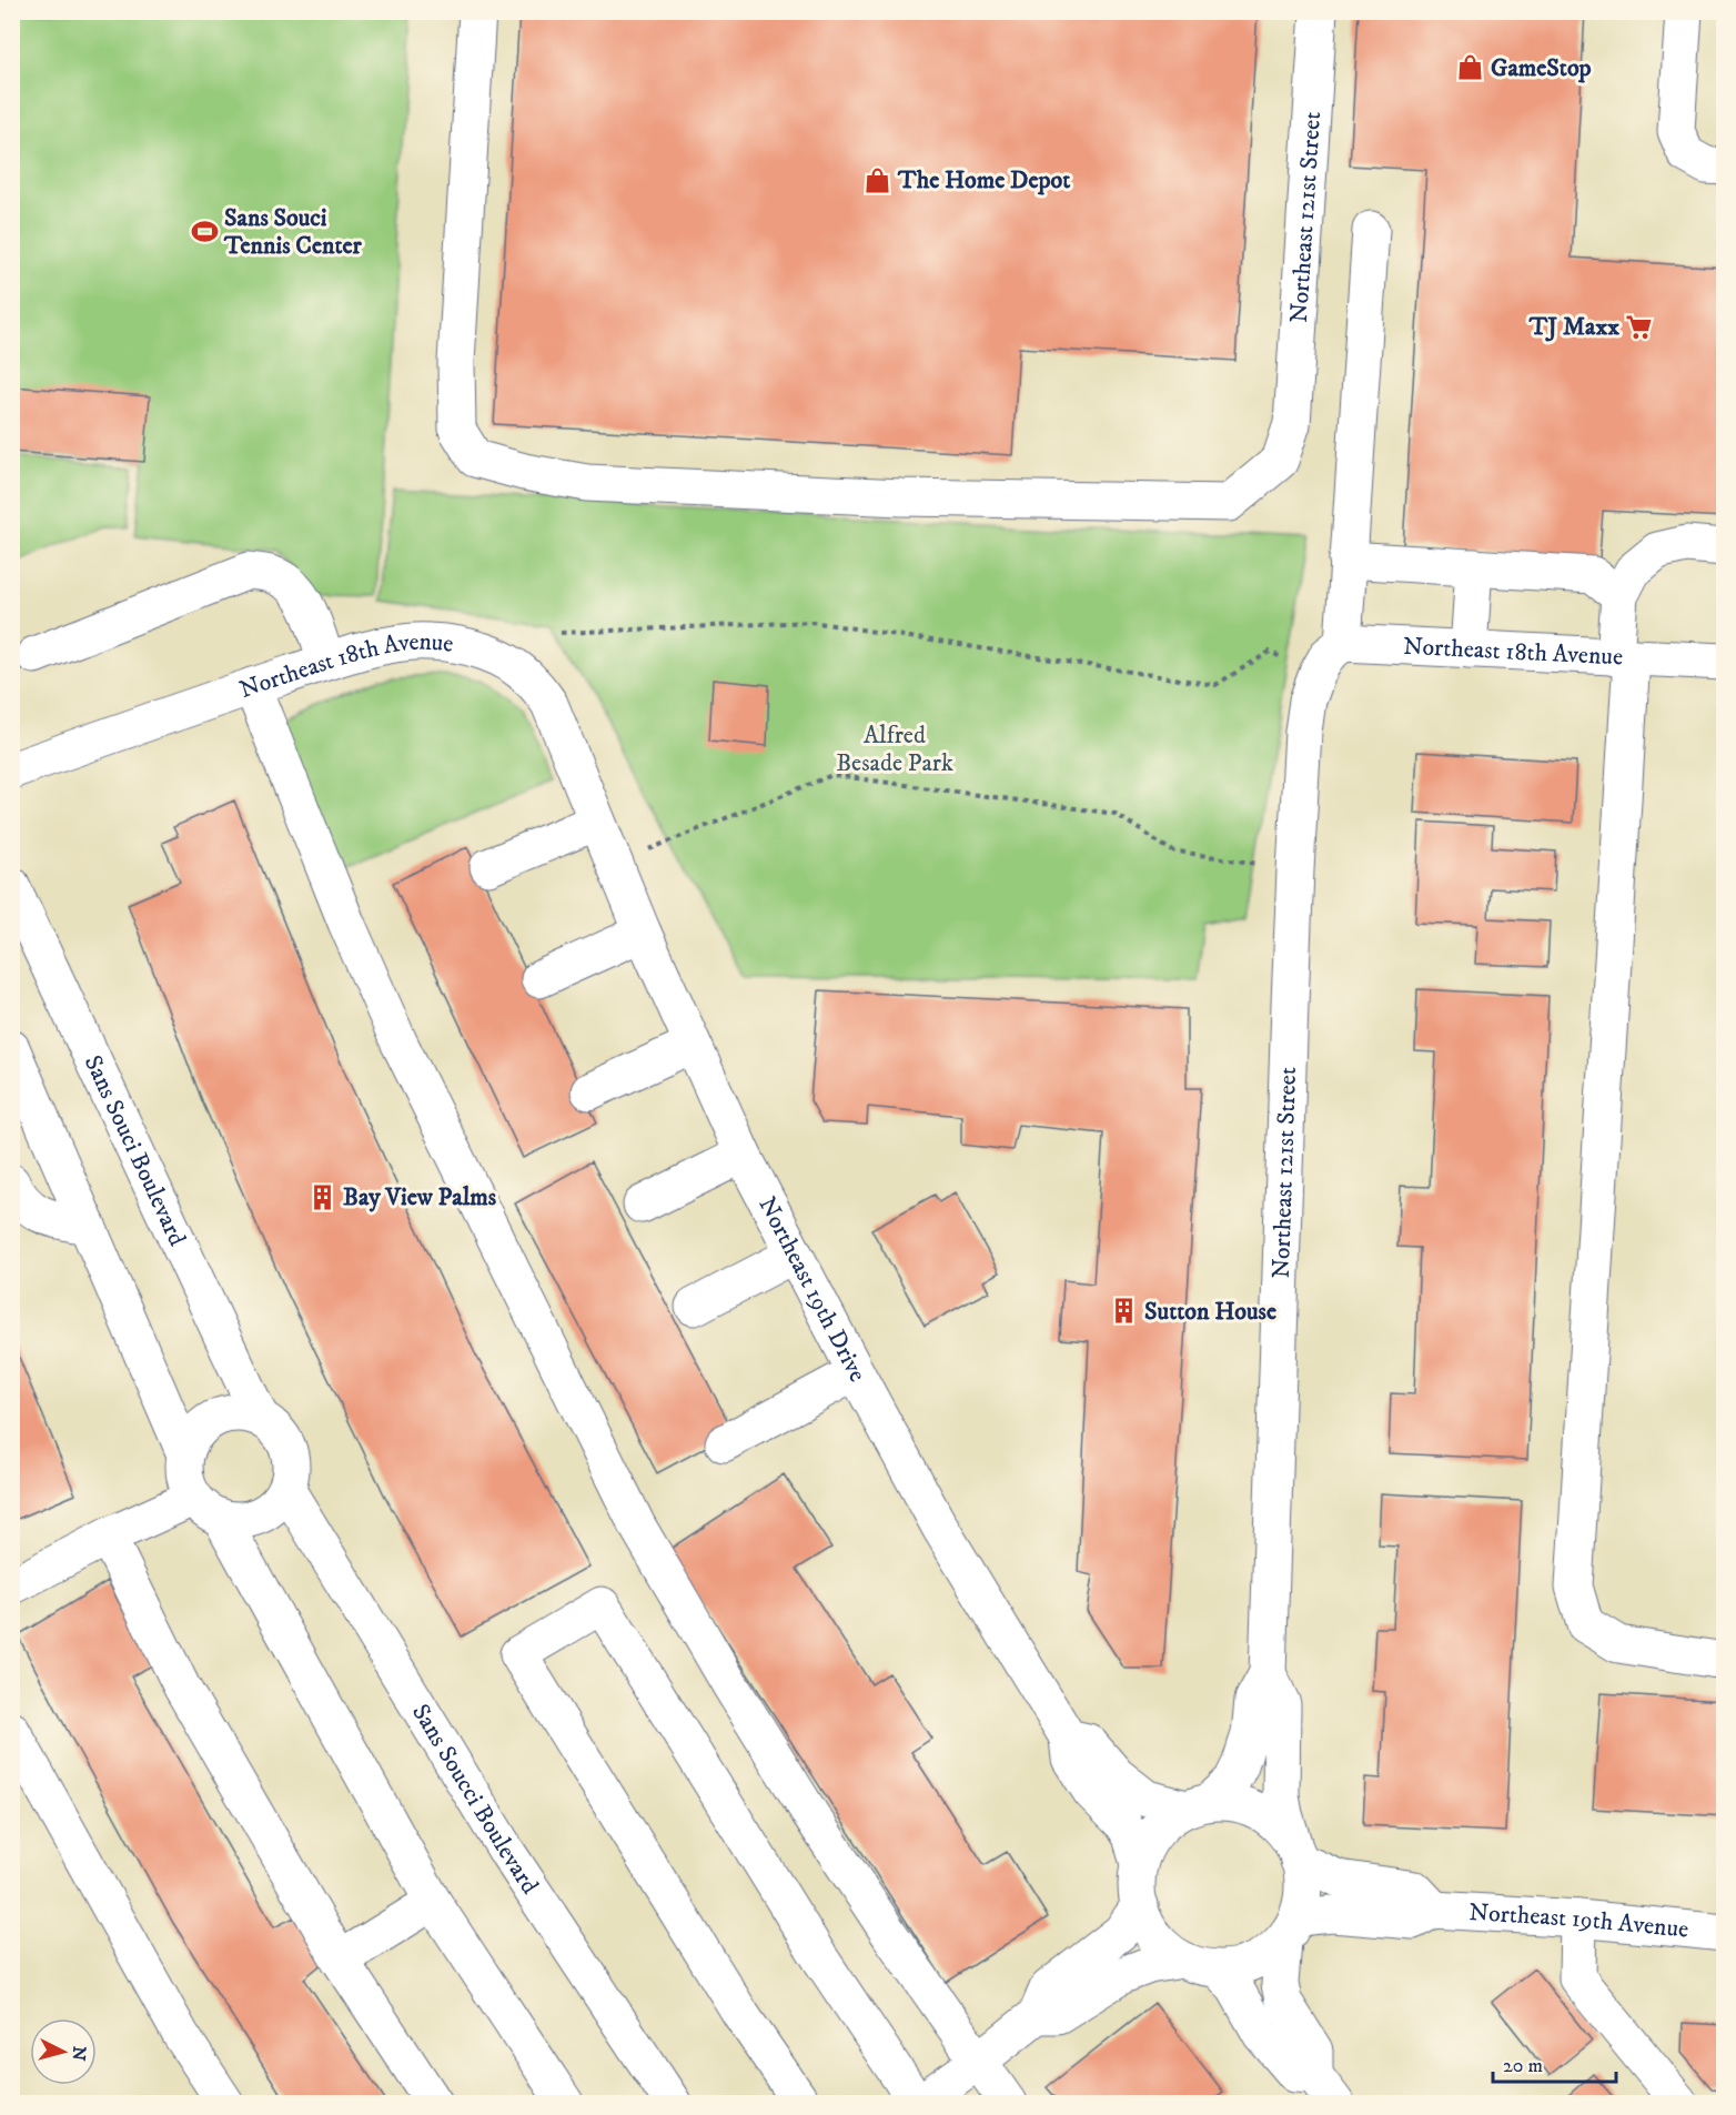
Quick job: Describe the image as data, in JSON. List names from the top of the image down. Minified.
{"streets":{"street":["Northeast 121st Street","Northeast 18th Avenue","Sans Souci Boulevard","Northeast 19th Drive","Sans Soucci Boulevard","Northeast 19th Avenue"]},"crossings":[["Northeast 121st Street","Northeast 19th Drive"],["Northeast 121st Street","Northeast 19th Avenue"],["Northeast 18th Avenue","Northeast 19th Drive"],["Sans Souci Boulevard","Sans Soucci Boulevard"],["Northeast 19th Drive","Northeast 19th Avenue"]],"parks":["Alfred Besade Park"],"places":{"shop":["GameStop","The Home Depot"],"sports":["Sans Souci Tennis Center"],"supermarket":["TJ Maxx"],"building":["Bay View Palms","Sutton House"]},"scale_bar":"20 m","north":"right"}
